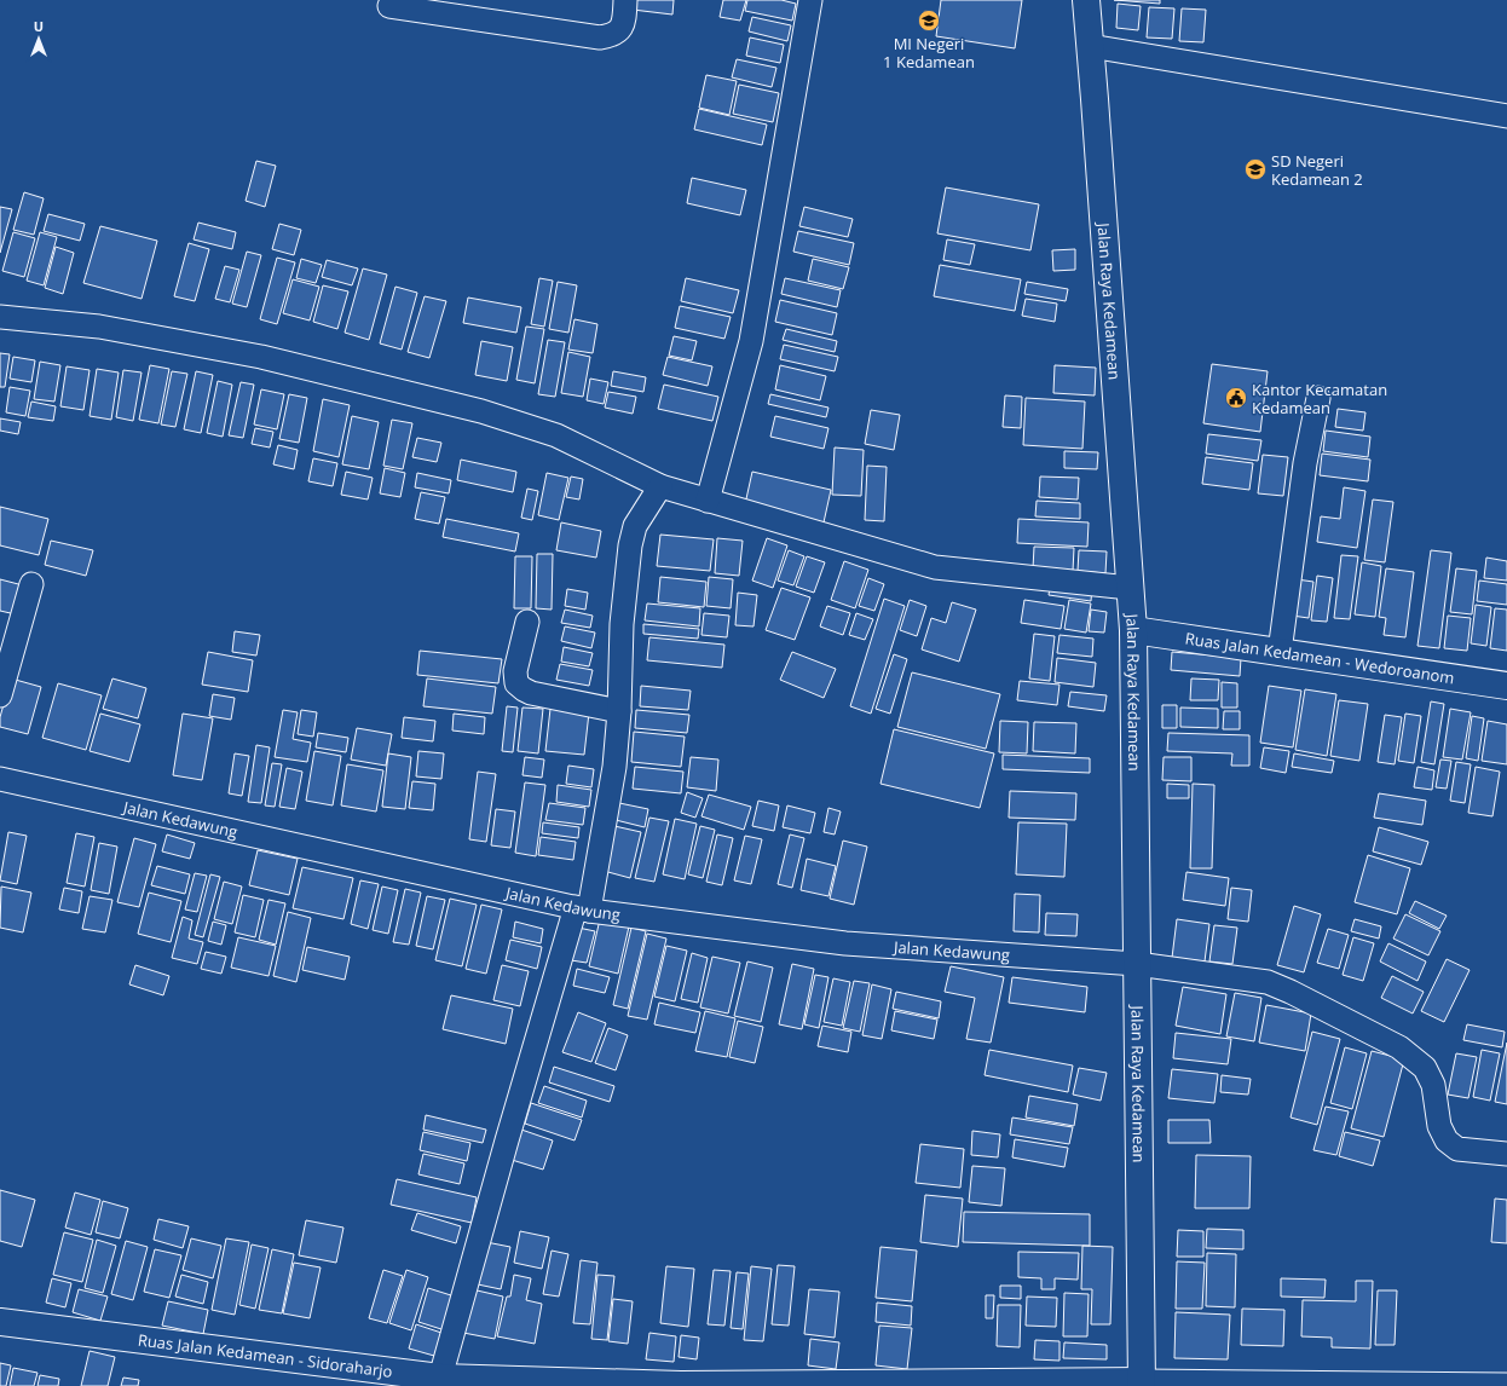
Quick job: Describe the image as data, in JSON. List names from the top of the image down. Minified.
{"streets":{"main road":["Jalan Raya Kedamean","Ruas Jalan Kedamean - Wedoroanom","Ruas Jalan Kedamean - Sidoraharjo"],"street":["Jalan Kedawung"]},"crossings":[["Jalan Raya Kedamean","Ruas Jalan Kedamean - Wedoroanom"],["Jalan Raya Kedamean","Jalan Kedawung"],["Jalan Raya Kedamean","Ruas Jalan Kedamean - Sidoraharjo"]],"places":{"school or university":["MI Negeri 1 Kedamean","SD Negeri Kedamean 2"],"public building":["Kantor Kecamatan Kedamean"]},"north":"top"}
